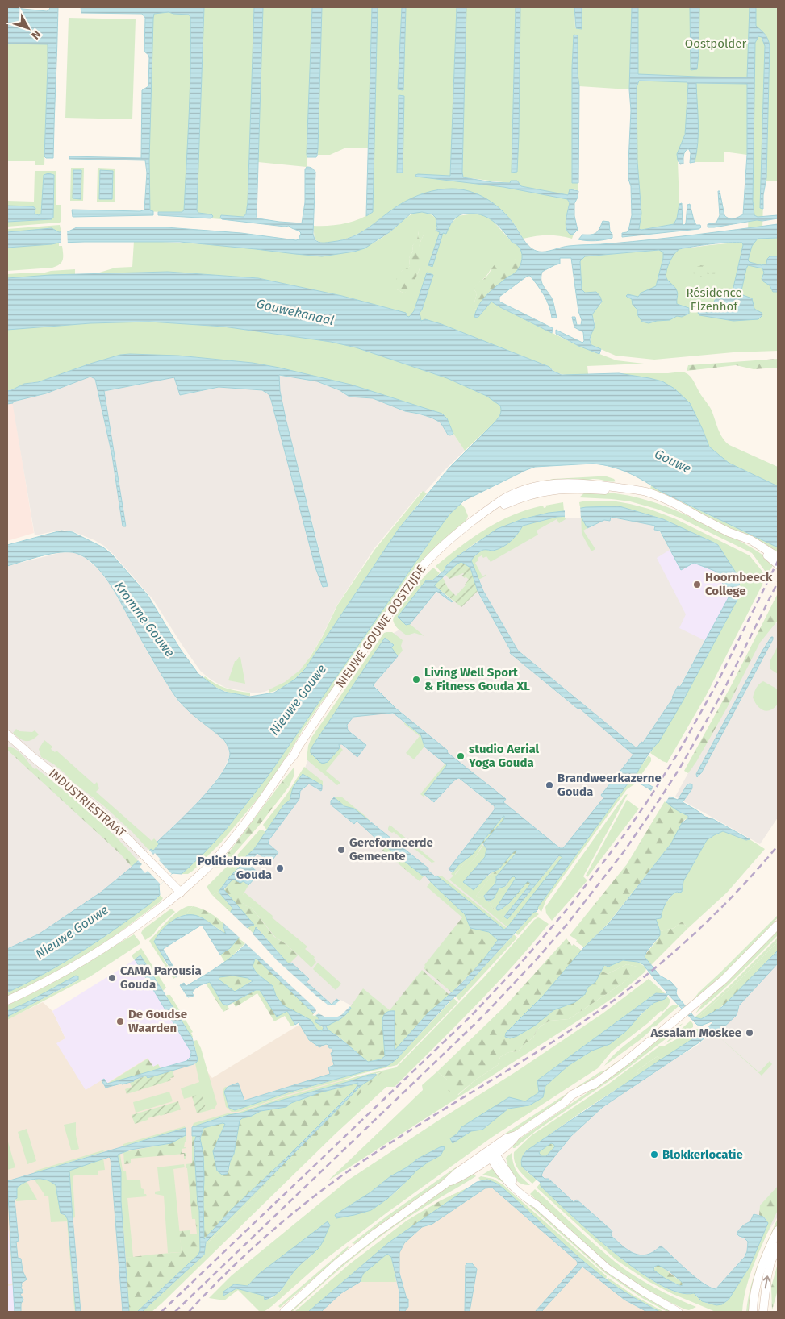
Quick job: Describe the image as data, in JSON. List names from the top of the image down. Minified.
{"streets":{"main road":["NIEUWE GOUWE OOSTZIJDE","INDUSTRIESTRAAT"]},"crossings":[["NIEUWE GOUWE OOSTZIJDE","INDUSTRIESTRAAT"]],"water":["Gouwekanaal","Gouwe","Kromme Gouwe","Nieuwe Gouwe"],"parks":["Oostpolder","Résidence Elzenhof"],"places":["Hoornbeeck College","Living Well Sport & Fitness Gouda XL","studio Aerial Yoga Gouda","Brandweerkazerne Gouda","Gereformeerde Gemeente","Politiebureau Gouda","CAMA Parousia Gouda","De Goudse Waarden","Assalam Moskee","Blokkerlocatie"],"north":"bottom right"}
